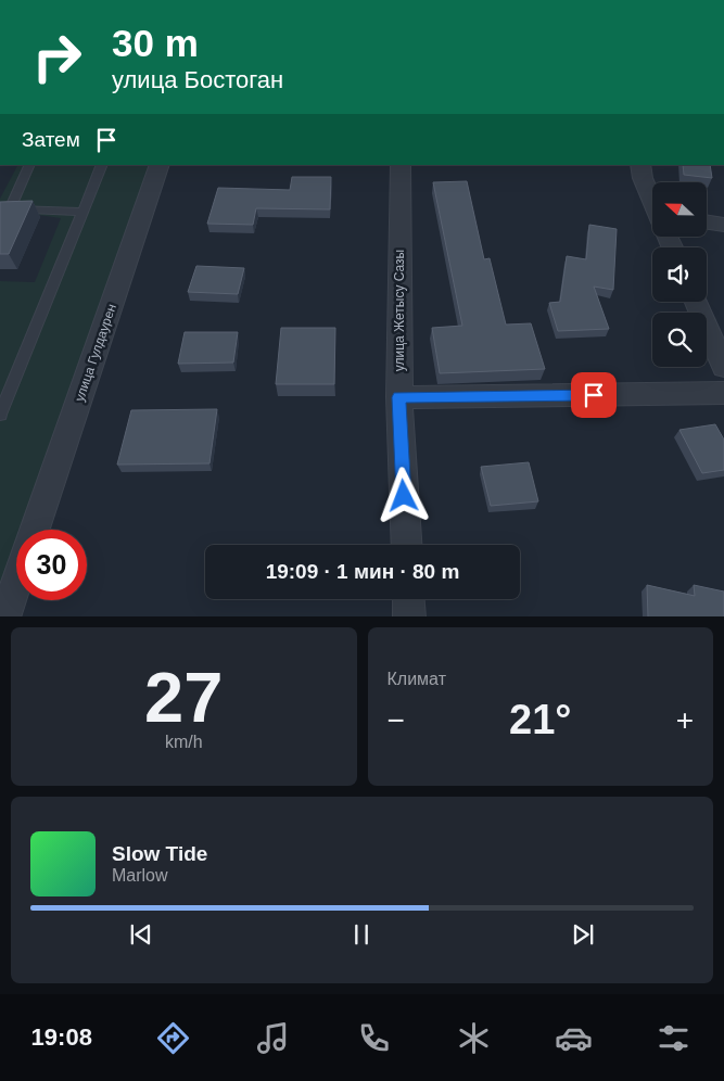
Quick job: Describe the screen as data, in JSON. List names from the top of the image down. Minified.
{"streets":{"street":["улица Жетысу Сазы","улица Гулдаурен"]},"north":"left","page":{"turn":["30 m","улица Бостоган"],"then":"Затем","limit":"30","trip":"19:09 · 1 мин · 80 m","tile":[["27","km/h"],"Климат"],"heat":["−","21°","+"],"song":["Slow Tide","Marlow"],"tabs":"19:08"}}
